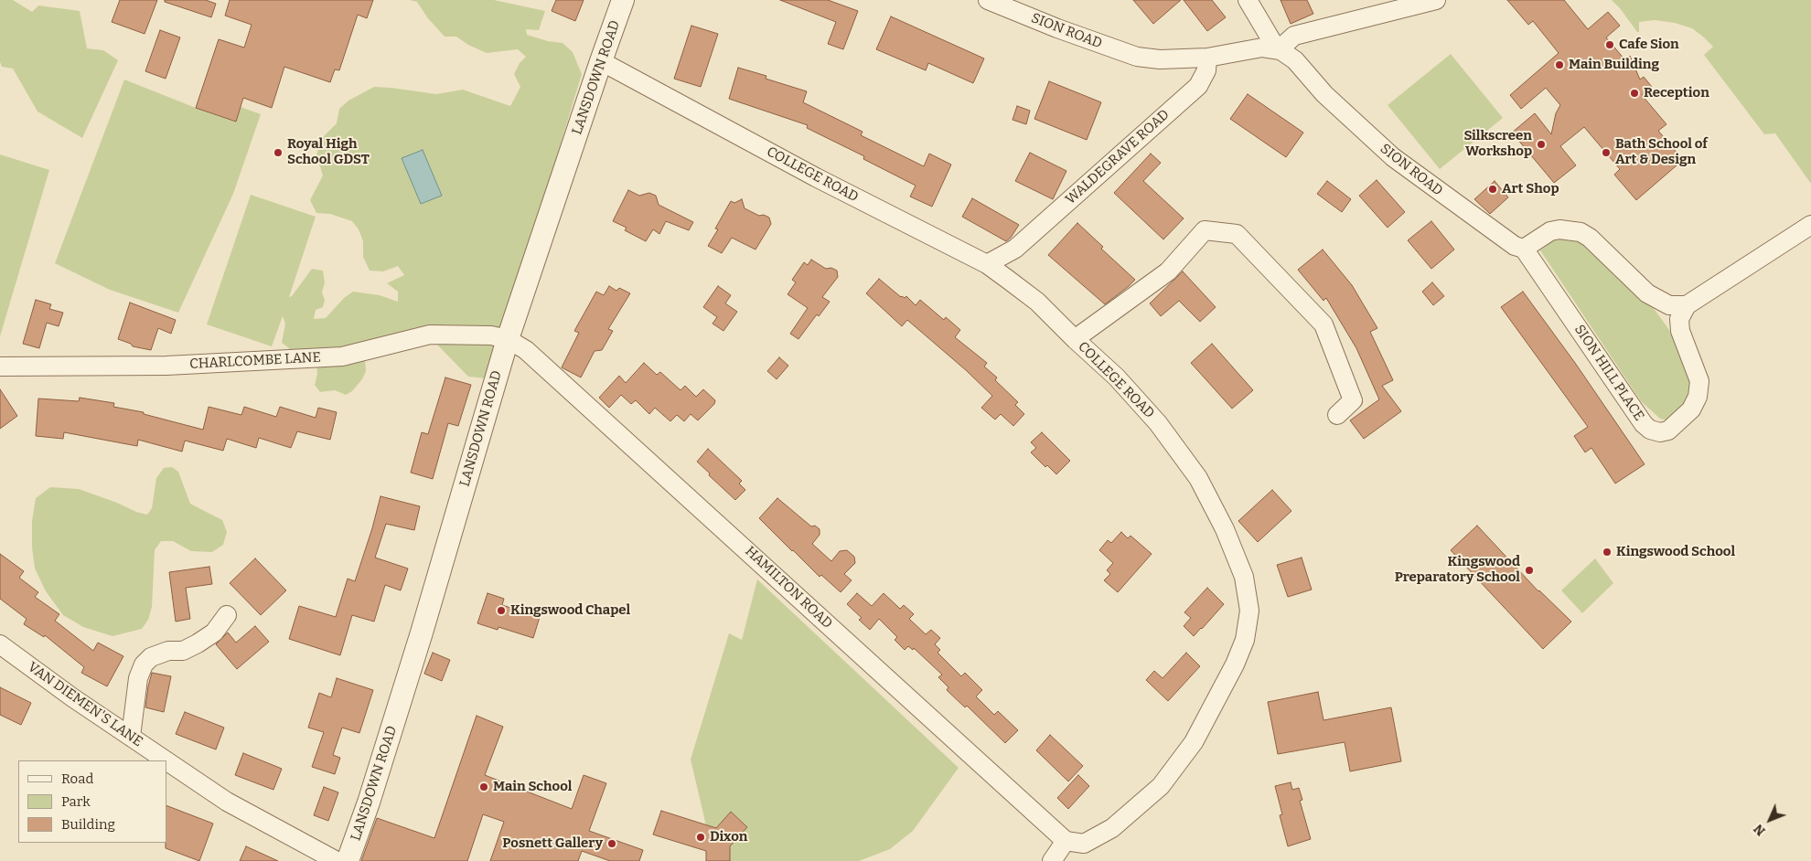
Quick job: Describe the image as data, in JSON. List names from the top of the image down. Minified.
{"streets":{"street":["SION ROAD","LANSDOWN ROAD","WALDEGRAVE ROAD","COLLEGE ROAD","CHARLCOMBE LANE","SION HILL PLACE","HAMILTON ROAD","VAN DIEMEN'S LANE"]},"crossings":[["SION ROAD","WALDEGRAVE ROAD"],["SION ROAD","SION HILL PLACE"],["LANSDOWN ROAD","COLLEGE ROAD"],["LANSDOWN ROAD","CHARLCOMBE LANE"],["LANSDOWN ROAD","HAMILTON ROAD"],["WALDEGRAVE ROAD","COLLEGE ROAD"],["COLLEGE ROAD","HAMILTON ROAD"],["CHARLCOMBE LANE","HAMILTON ROAD"]],"places":["Cafe Sion","Main Building","Reception","Silkscreen Workshop","Royal High School GDST","Bath School of Art & Design","Art Shop","Kingswood School","Kingswood Preparatory School","Kingswood Chapel","Main School","Dixon","Posnett Gallery"],"legend":["Road","Park","Building"],"north":"bottom left"}
